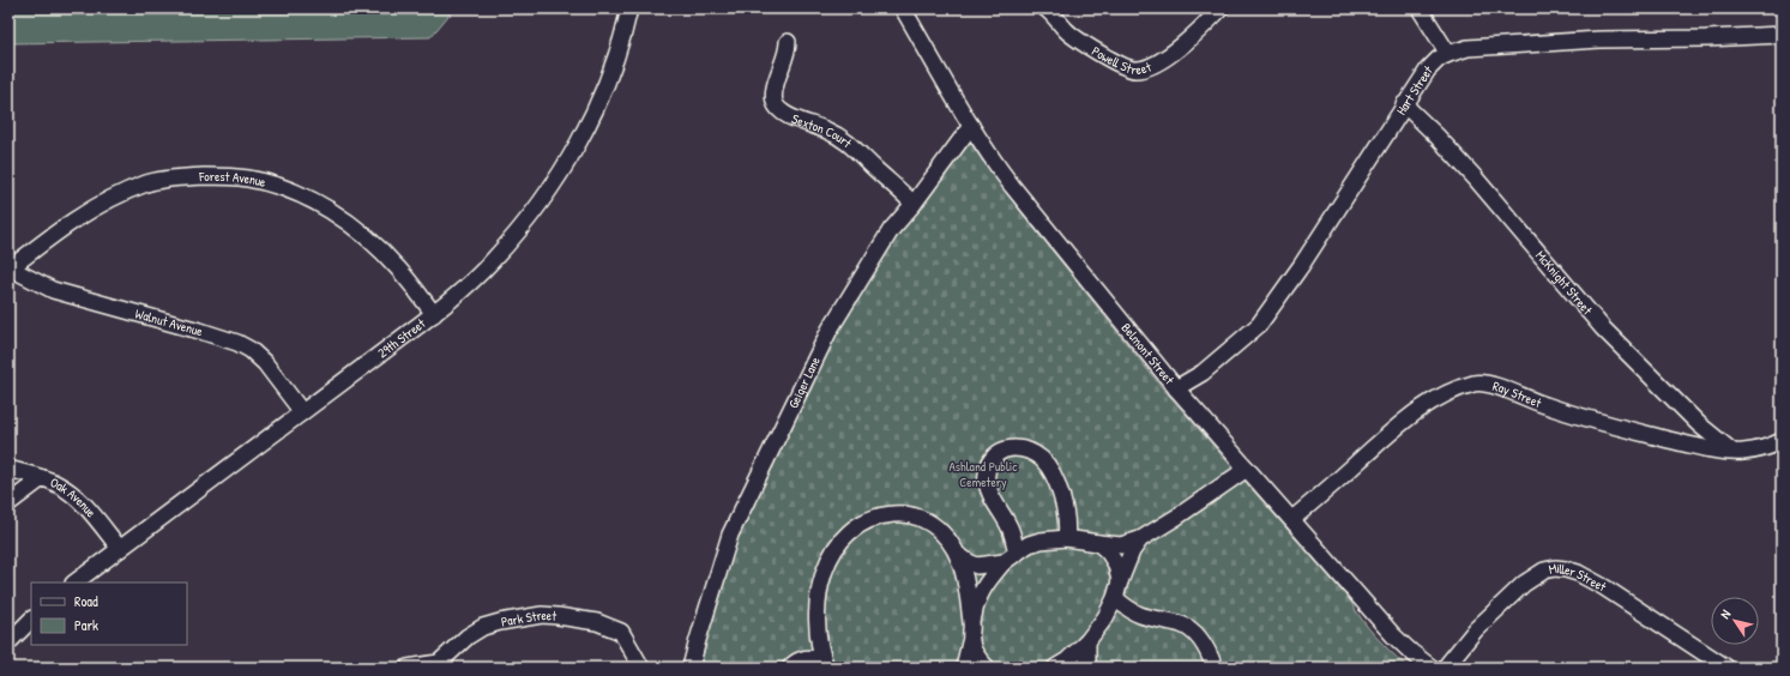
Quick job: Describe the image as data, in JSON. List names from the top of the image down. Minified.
{"streets":{"street":["Powell Street","Hart Street","Sexton Court","Forest Avenue","McKnight Street","Walnut Avenue","29th Street","Belmont Street","Geiger Lane","Ray Street","Oak Avenue","Miller Street","Park Street"]},"crossings":[["Hart Street","McKnight Street"],["Hart Street","Belmont Street"],["Sexton Court","Geiger Lane"],["Forest Avenue","Walnut Avenue"],["Forest Avenue","29th Street"],["McKnight Street","Ray Street"],["Walnut Avenue","29th Street"],["29th Street","Oak Avenue"],["Belmont Street","Geiger Lane"],["Belmont Street","Ray Street"]],"parks":["Ashland Public Cemetery"],"legend":["Road","Park"],"north":"top left"}
